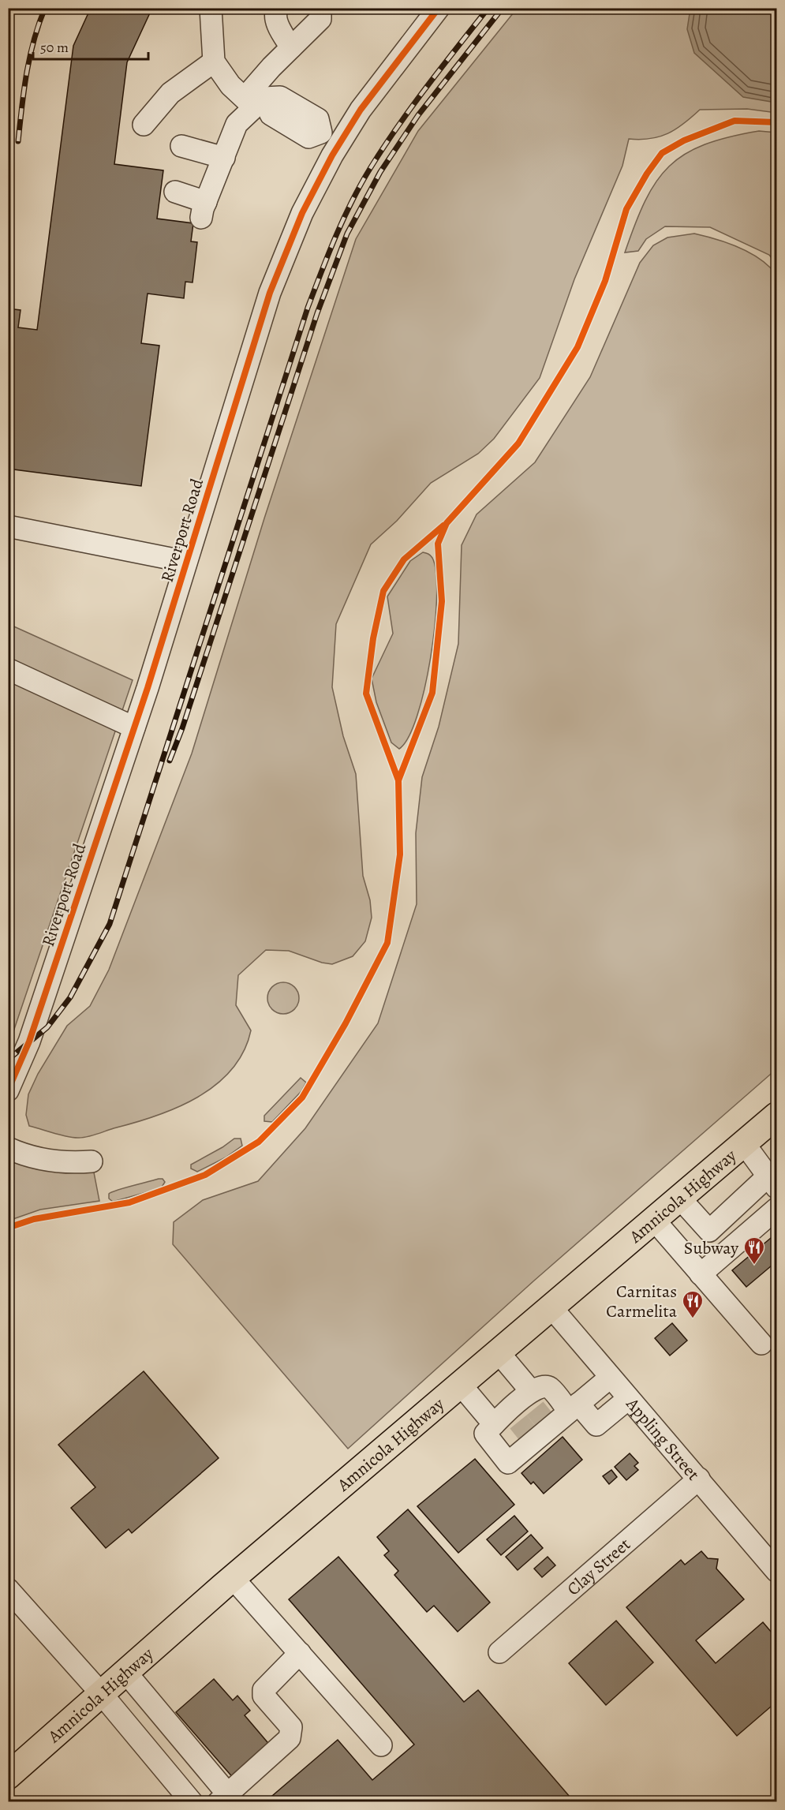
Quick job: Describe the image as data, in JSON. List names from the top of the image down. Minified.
{"streets":{"main road":["Amnicola Highway"],"street":["Riverport Road","Appling Street","Clay Street"]},"crossings":[["Amnicola Highway","Appling Street"],["Appling Street","Clay Street"]],"places":{"restaurant":["Subway","Carnitas Carmelita"]},"scale_bar":"50 m"}
